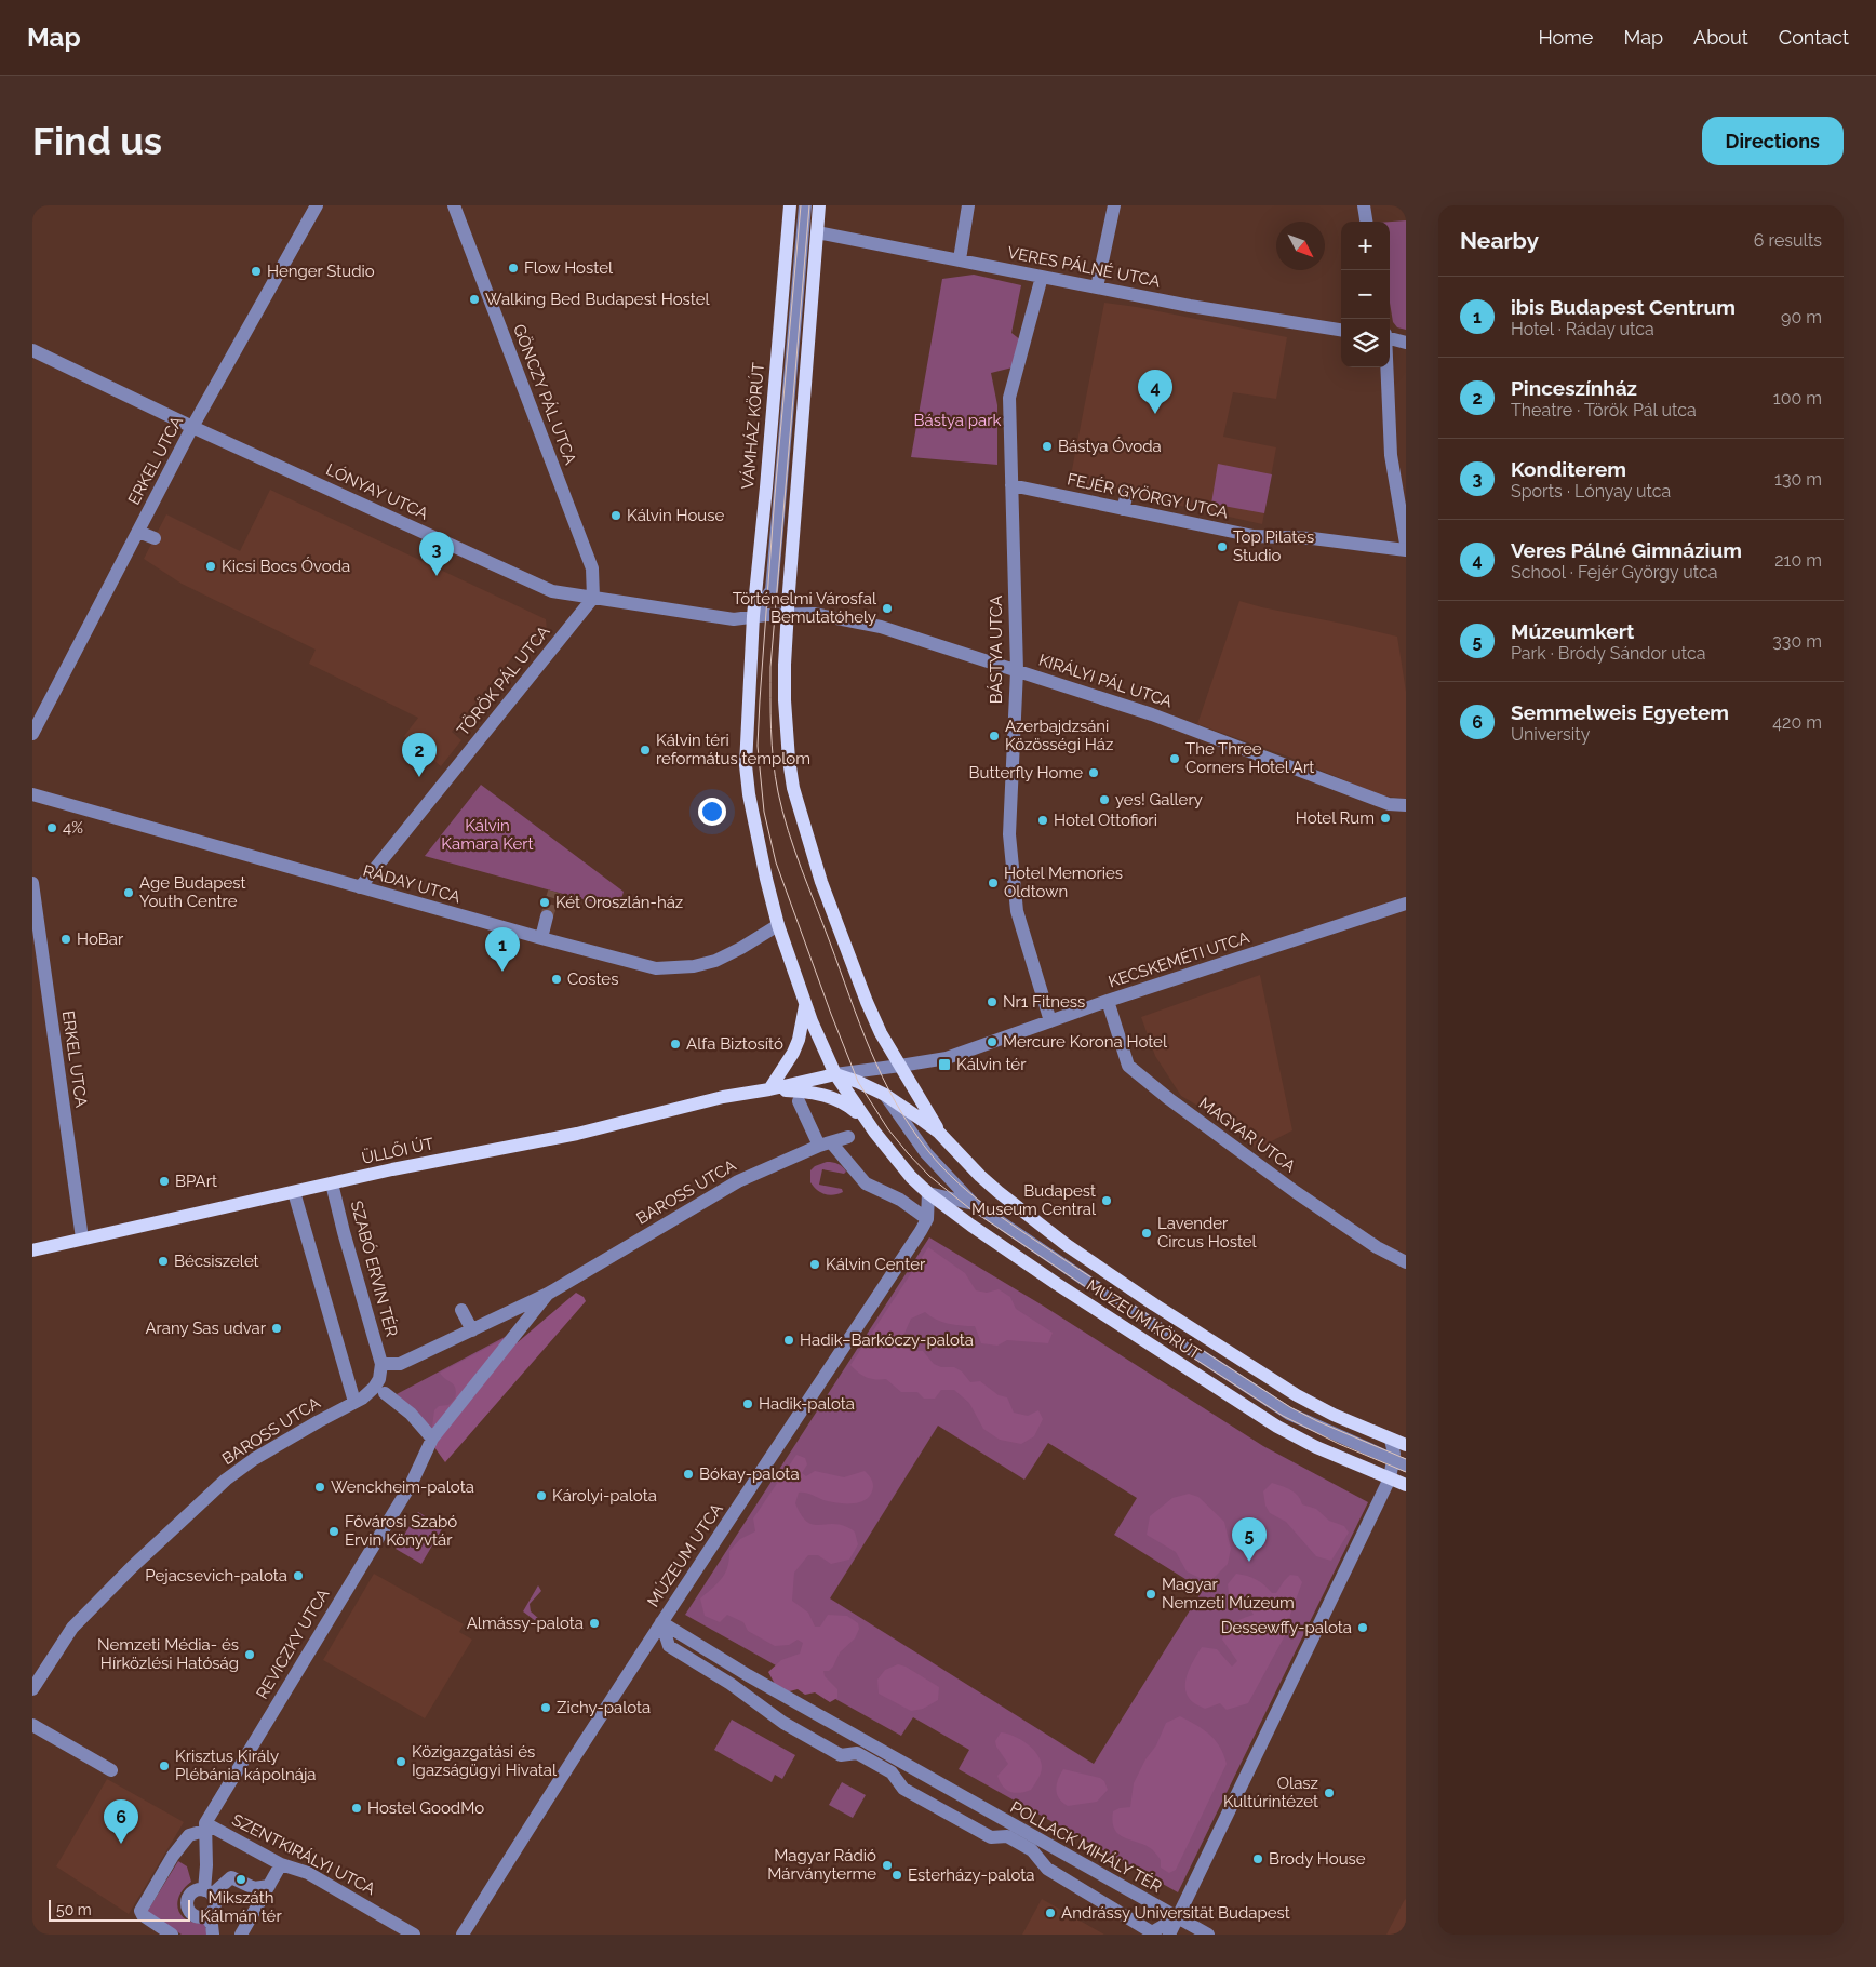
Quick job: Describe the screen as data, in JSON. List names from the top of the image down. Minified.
{"streets":{"main road":["VÁMHÁZ KÖRÚT","ÜLLŐI ÚT","MÚZEUM KÖRÚT"],"street":["VERES PÁLNÉ UTCA","GÖNCZY PÁL UTCA","ERKEL UTCA","LÓNYAY UTCA","FEJÉR GYÖRGY UTCA","BÁSTYA UTCA","TÖRÖK PÁL UTCA","KIRÁLYI PÁL UTCA","RÁDAY UTCA","KECSKEMÉTI UTCA","MAGYAR UTCA","BAROSS UTCA","SZABÓ ERVIN TÉR","MÚZEUM UTCA","REVICZKY UTCA","POLLACK MIHÁLY TÉR","SZENTKIRÁLYI UTCA"]},"crossings":[["VERES PÁLNÉ UTCA","BÁSTYA UTCA"],["GÖNCZY PÁL UTCA","LÓNYAY UTCA"],["GÖNCZY PÁL UTCA","TÖRÖK PÁL UTCA"],["VÁMHÁZ KÖRÚT","LÓNYAY UTCA"],["VÁMHÁZ KÖRÚT","KIRÁLYI PÁL UTCA"],["ERKEL UTCA","LÓNYAY UTCA"],["ERKEL UTCA","ÜLLŐI ÚT"],["LÓNYAY UTCA","TÖRÖK PÁL UTCA"],["LÓNYAY UTCA","KIRÁLYI PÁL UTCA"],["FEJÉR GYÖRGY UTCA","BÁSTYA UTCA"],["BÁSTYA UTCA","KIRÁLYI PÁL UTCA"],["BÁSTYA UTCA","KECSKEMÉTI UTCA"],["TÖRÖK PÁL UTCA","RÁDAY UTCA"],["KECSKEMÉTI UTCA","MAGYAR UTCA"],["ÜLLŐI ÚT","SZABÓ ERVIN TÉR"],["BAROSS UTCA","SZABÓ ERVIN TÉR"],["BAROSS UTCA","REVICZKY UTCA"],["MÚZEUM KÖRÚT","MÚZEUM UTCA"],["MÚZEUM UTCA","POLLACK MIHÁLY TÉR"],["REVICZKY UTCA","SZENTKIRÁLYI UTCA"]],"parks":["Bástya park","Kálvin Kamara Kert"],"places":{"other":["Flow Hostel","Henger Studio","Walking Bed Budapest Hostel","Bástya Óvoda","Kálvin House","Top Pilates Studio","Kicsi Bocs Óvoda","Történelmi Városfal Bemutatóhely","Azerbajdzsáni Közösségi Ház","Kálvin téri református templom","The Three Corners Hotel Art","Butterfly Home","yes! Gallery","Hotel Rum","Hotel Ottofiori","4%","Hotel Memories Oldtown","Age Budapest Youth Centre","Két Oroszlán-ház","HoBar","Costes","Nr1 Fitness","Mercure Korona Hotel","Alfa Biztosító","BPArt","Budapest Museum Central","Lavender Circus Hostel","Bécsiszelet","Kálvin Center","Arany Sas udvar","Hadik–Barkóczy-palota","Hadik-palota","Bókay-palota","Wenckheim-palota","Károlyi-palota","Fővárosi Szabó Ervin Könyvtár","Pejacsevich-palota","Magyar Nemzeti Múzeum","Almássy-palota","Dessewffy-palota","Nemzeti Média- és Hírközlési Hatóság","Zichy-palota","Közigazgatási és Igazságügyi Hivatal","Krisztus Király Plébánia kápolnája","Olasz Kultúrintézet","Hostel GoodMo","Brody House","Magyar Rádió Márványterme","Esterházy-palota","Mikszáth Kálmán tér","Andrássy Universität Budapest"],"transit":["Kálvin tér"]},"scale_bar":"50 m","north":"bottom right","page":{"header":"Map","nav":["Home","Map","About","Contact"],"buttons":"Directions","title":"Find us","heading":["Nearby","6 results"],"map_buttons":["+","−"],"list":[{"mark":"1","name":"ibis Budapest Centrum","note":"Hotel · Ráday utca","value":"90 m"},{"mark":"2","name":"Pinceszínház","note":"Theatre · Török Pál utca","value":"100 m"},{"mark":"3","name":"Konditerem","note":"Sports · Lónyay utca","value":"130 m"},{"mark":"4","name":"Veres Pálné Gimnázium","note":"School · Fejér György utca","value":"210 m"},{"mark":"5","name":"Múzeumkert","note":"Park · Bródy Sándor utca","value":"330 m"},{"mark":"6","name":"Semmelweis Egyetem","note":"University","value":"420 m"}],"pins":["4","3","2","1","5","6"],"scale":"50 m"}}
